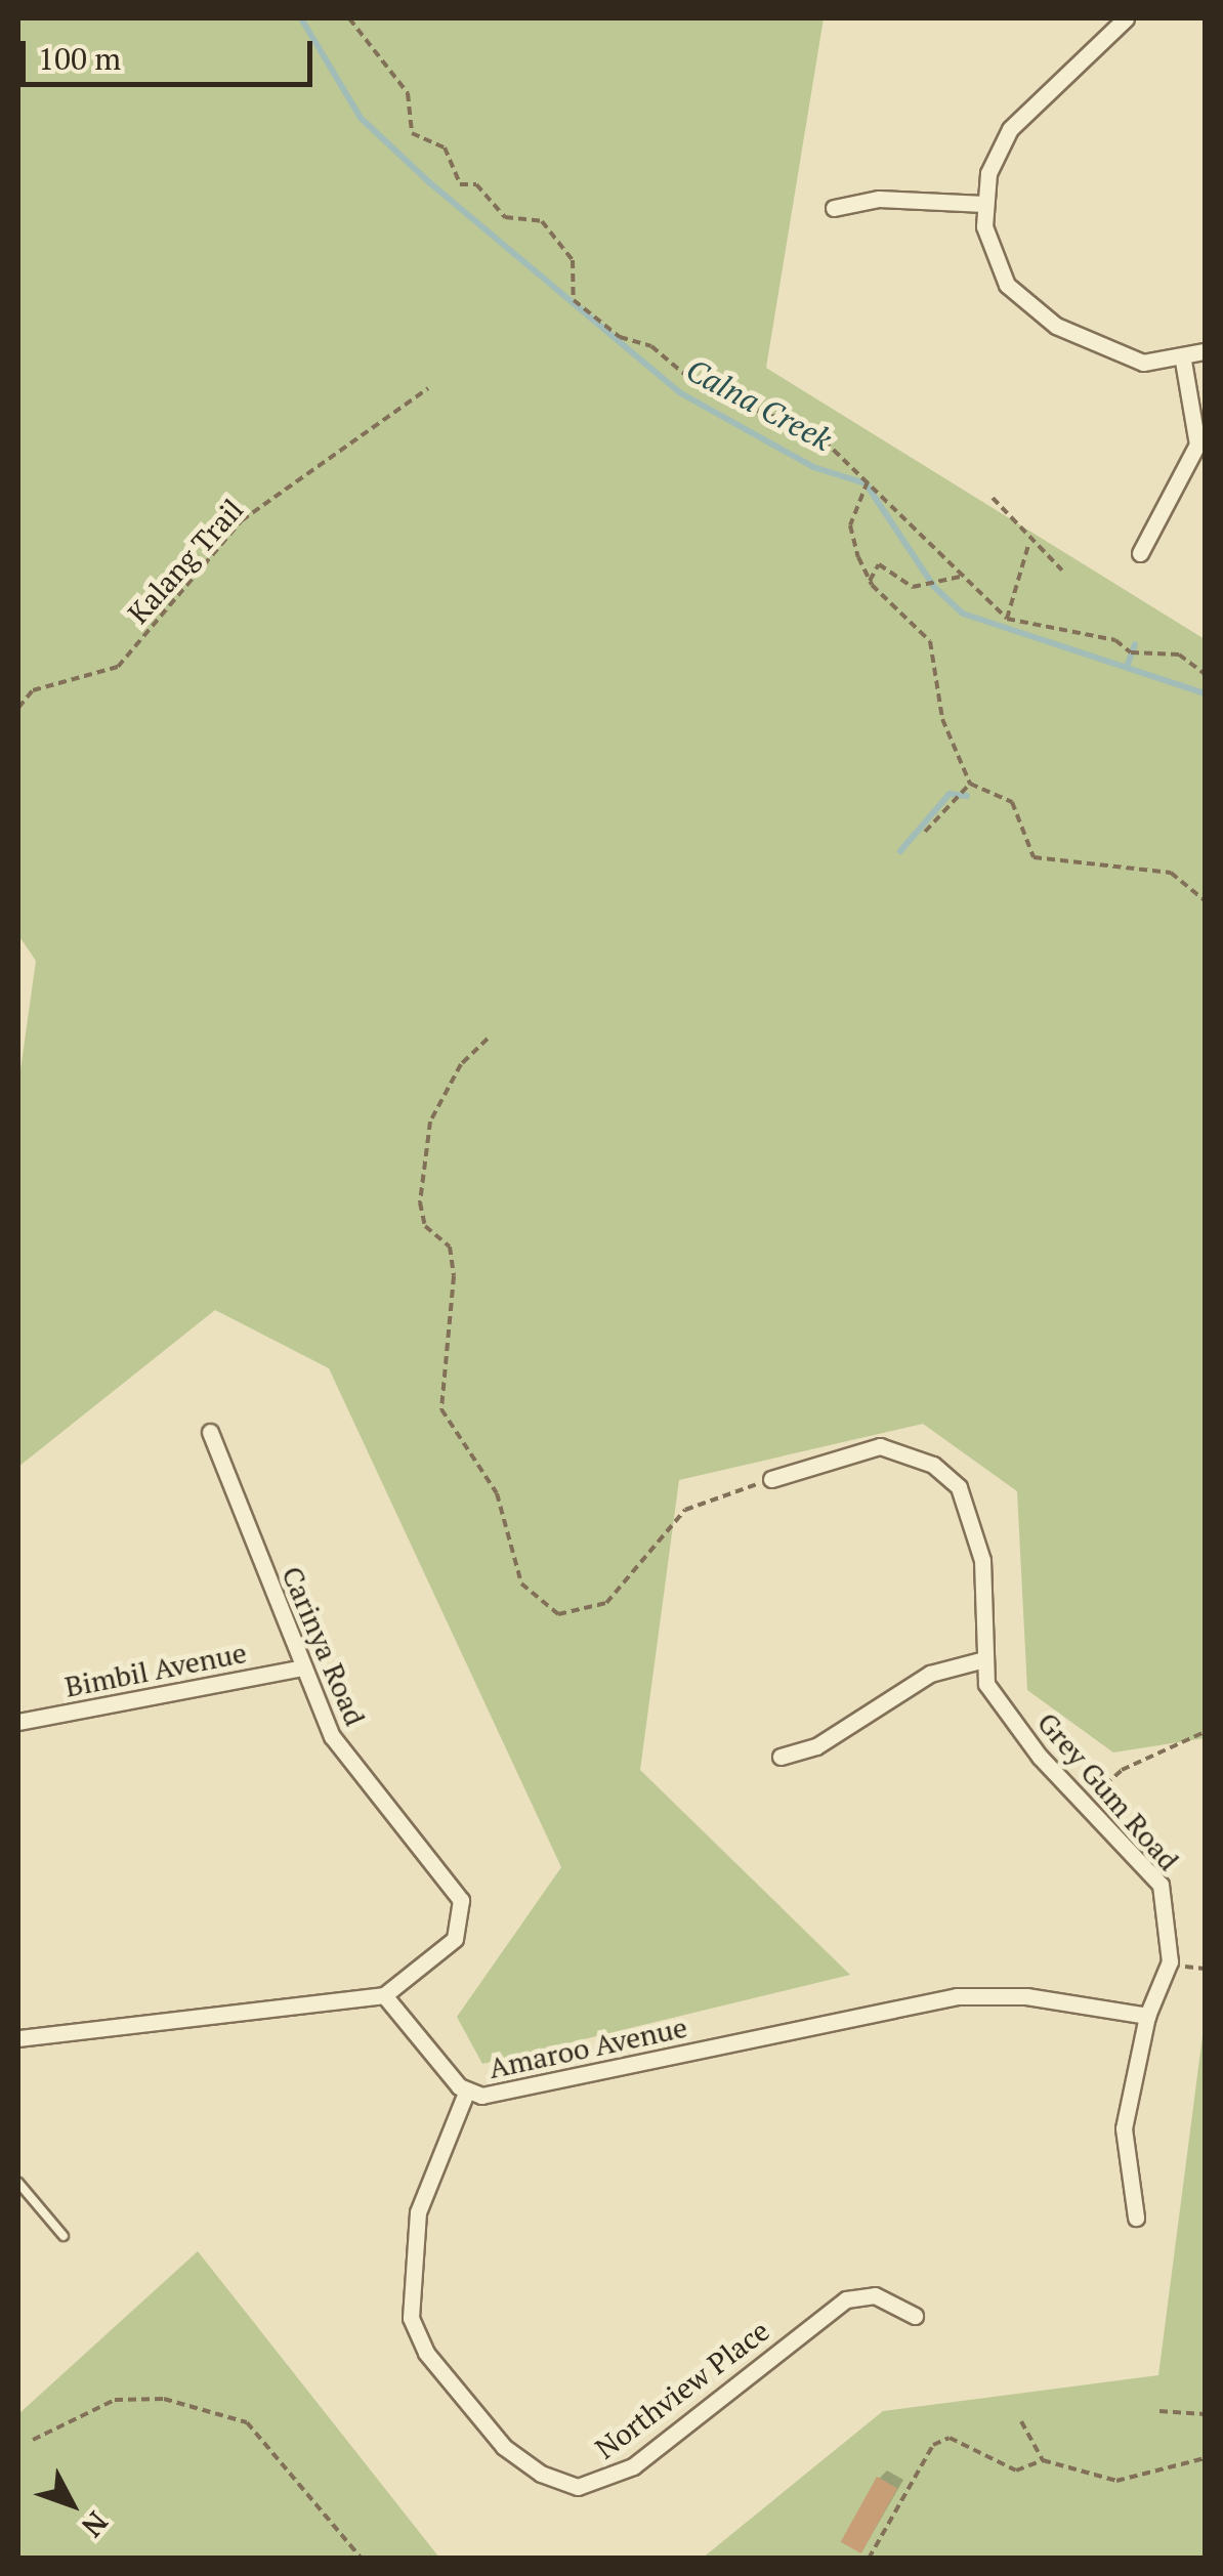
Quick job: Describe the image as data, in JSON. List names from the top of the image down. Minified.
{"streets":{"street":["Carinya Road","Bimbil Avenue","Grey Gum Road","Amaroo Avenue","Northview Place"],"path":["Kalang Trail"]},"crossings":[["Carinya Road","Bimbil Avenue"],["Carinya Road","Amaroo Avenue"],["Grey Gum Road","Amaroo Avenue"],["Amaroo Avenue","Northview Place"]],"water":["Calna Creek"],"scale_bar":"100 m","north":"bottom right"}
